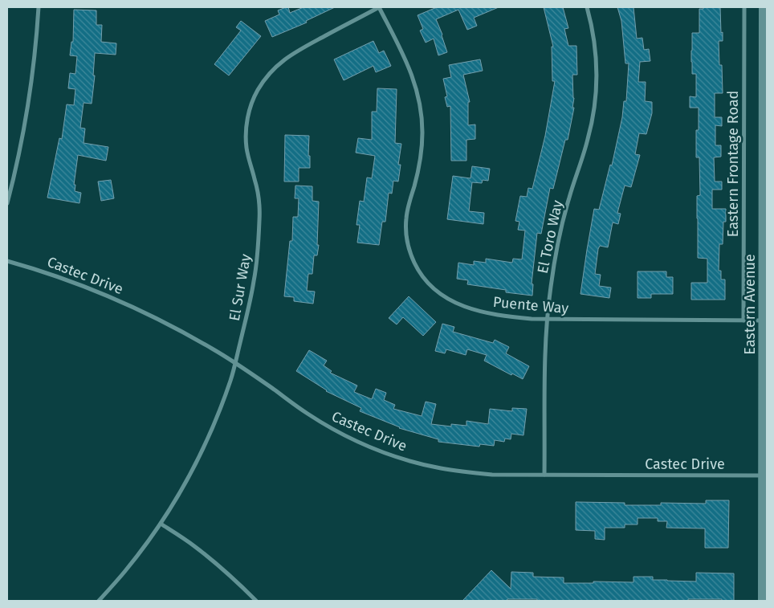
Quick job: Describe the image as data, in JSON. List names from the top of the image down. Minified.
{"streets":{"main road":["Eastern Avenue"],"street":["Eastern Frontage Road","El Toro Way","Castec Drive","El Sur Way","Puente Way"]},"crossings":[["Eastern Frontage Road","Puente Way"],["El Toro Way","Castec Drive"],["El Toro Way","Puente Way"],["Castec Drive","El Sur Way"],["Castec Drive","Eastern Avenue"],["El Sur Way","Puente Way"],["Eastern Avenue","Puente Way"]]}
